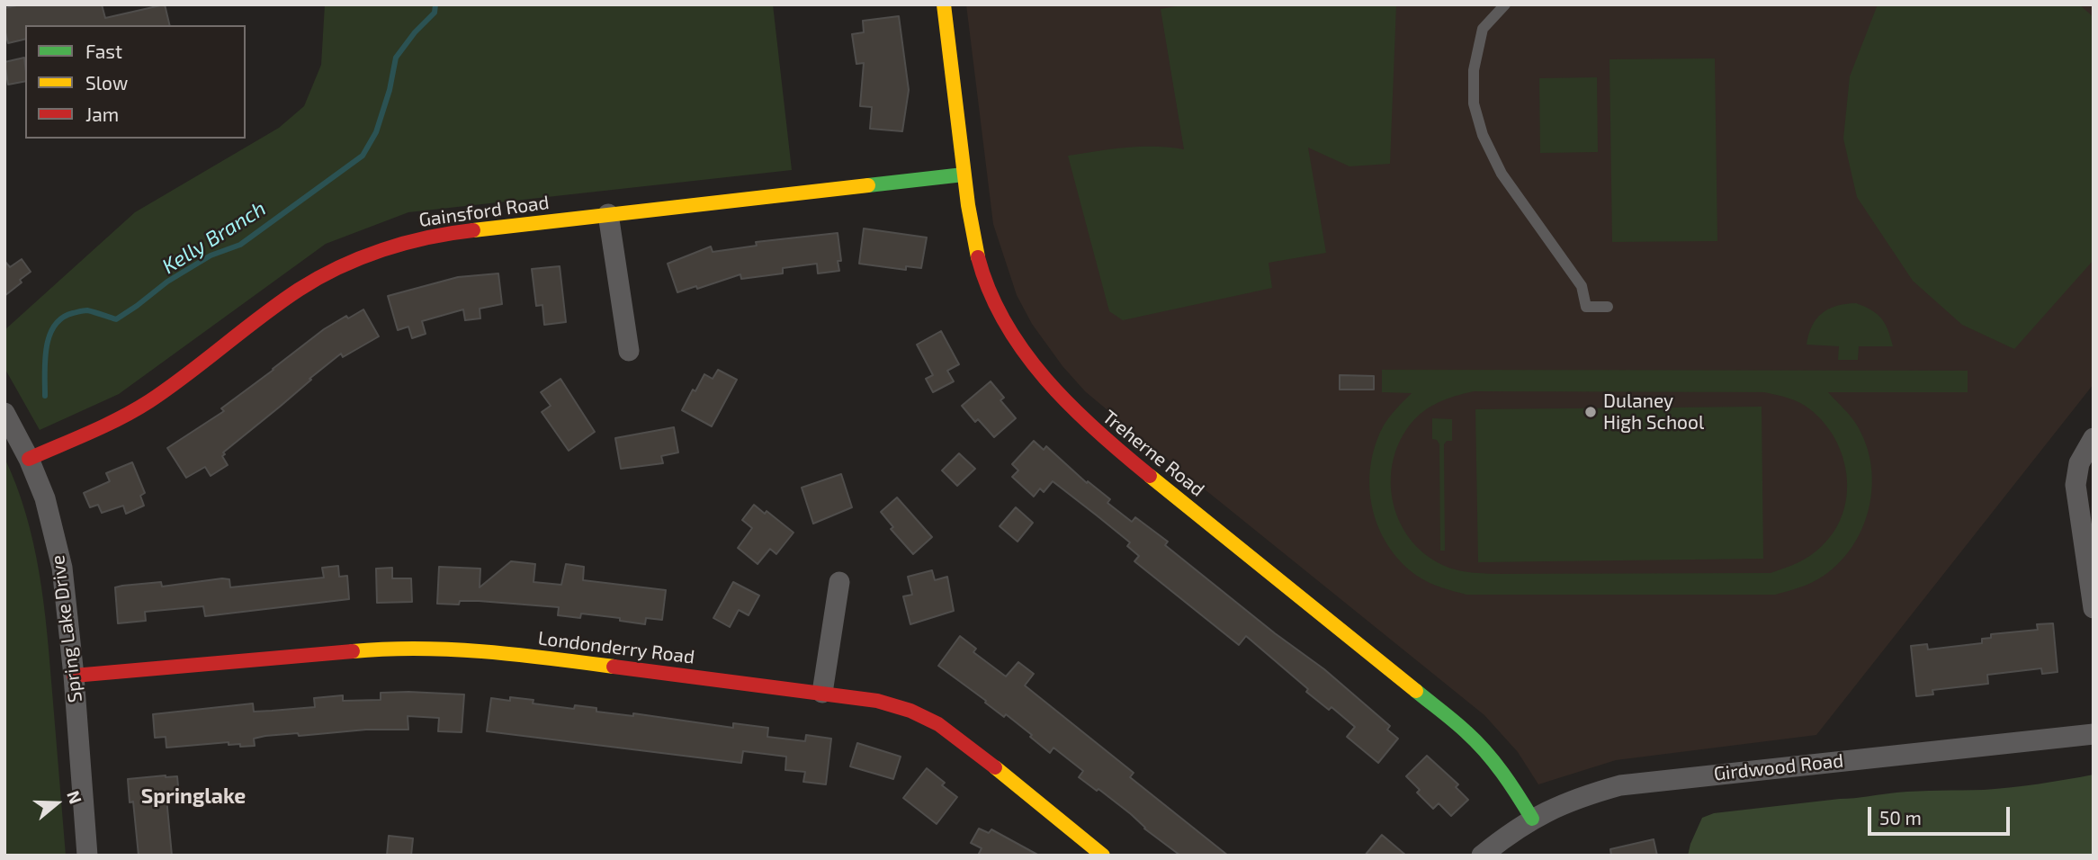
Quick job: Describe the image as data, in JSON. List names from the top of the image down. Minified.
{"streets":{"street":["Gainsford Road","Treherne Road","Spring Lake Drive","Londonderry Road","Girdwood Road"]},"crossings":[["Gainsford Road","Treherne Road"],["Gainsford Road","Spring Lake Drive"],["Treherne Road","Girdwood Road"],["Spring Lake Drive","Londonderry Road"]],"districts":["Springlake"],"water":["Kelly Branch"],"places":["Dulaney High School"],"legend":["Fast","Slow","Jam"],"scale_bar":"50 m","north":"right"}
